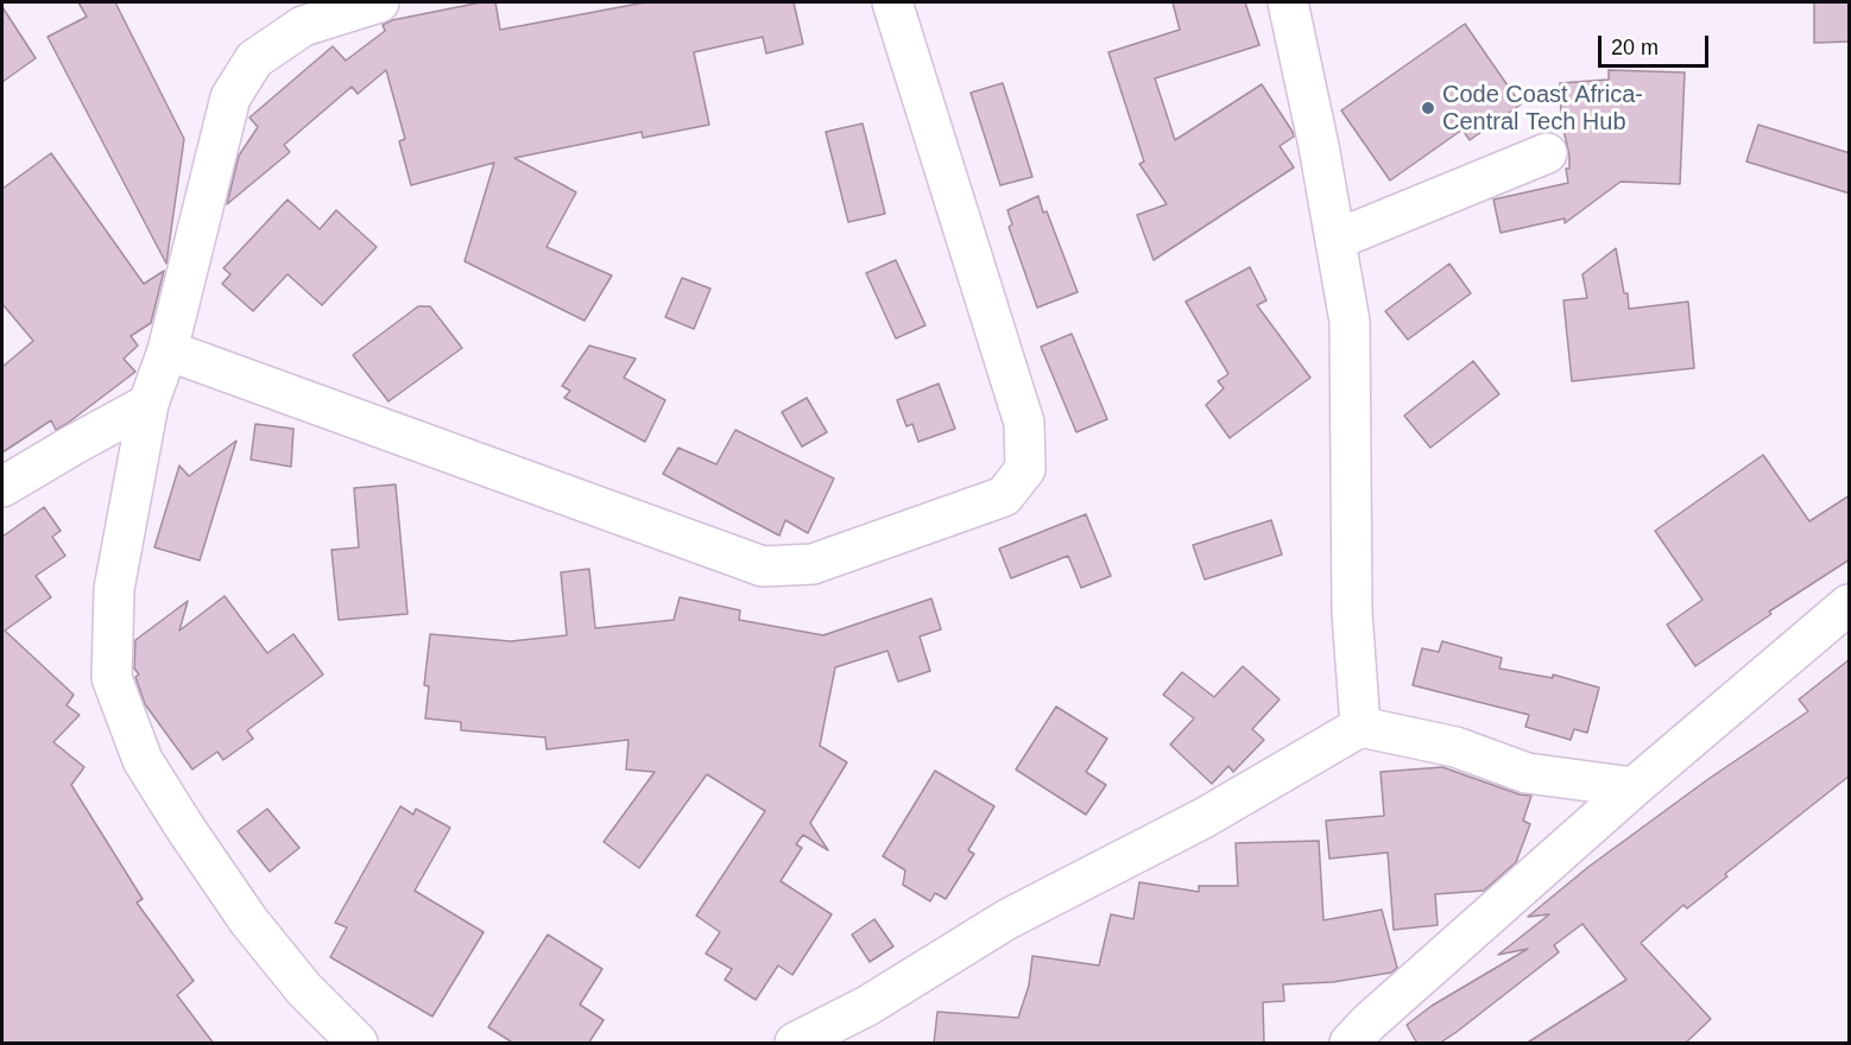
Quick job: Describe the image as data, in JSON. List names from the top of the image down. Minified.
{"places":["Code Coast Africa- Central Tech Hub"],"scale_bar":"20 m"}
